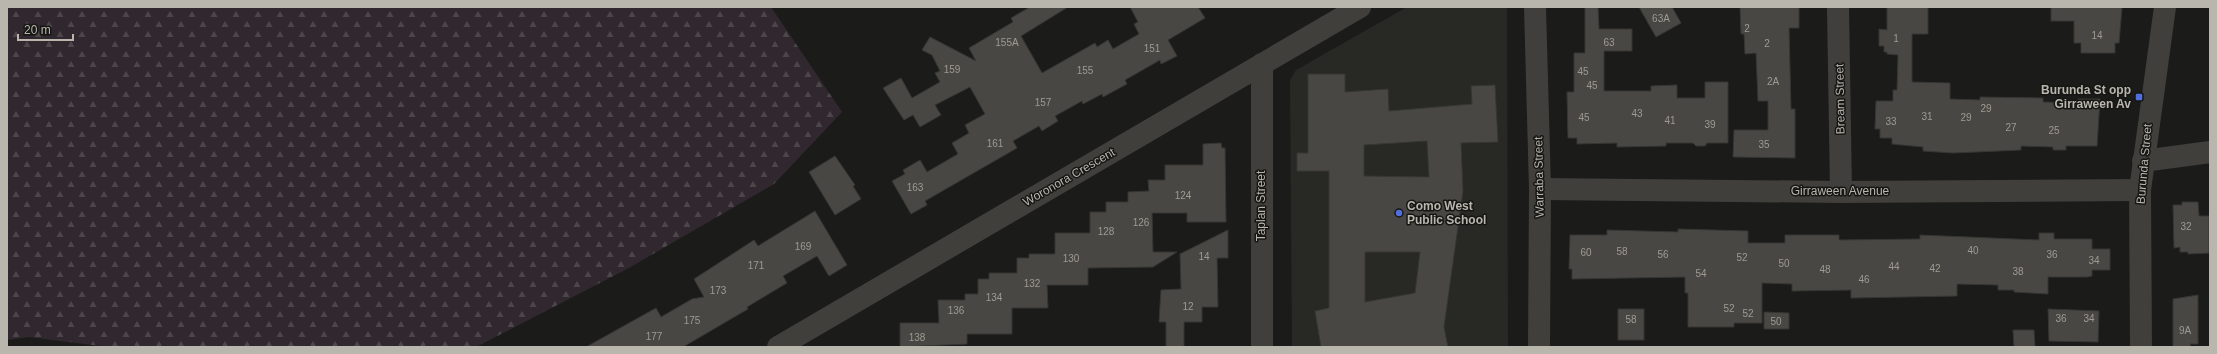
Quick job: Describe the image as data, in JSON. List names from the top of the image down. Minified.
{"streets":{"street":["Bream Street","Burunda Street","Woronora Crescent","Warraba Street","Girraween Avenue","Taplan Street"]},"crossings":[["Bream Street","Girraween Avenue"],["Burunda Street","Girraween Avenue"],["Woronora Crescent","Taplan Street"],["Warraba Street","Girraween Avenue"]],"places":{"transit":["Burunda St opp Girraween Av"],"other":["Como West Public School"]},"house_numbers":["63A","2","14","1","155A","63","2","151","159","155","45","2A","45","157","29","43","31","45","29","41","33","39","27","25","161","35","163","124","126","32","128","169","40","58","60","56","36","14","52","130","34","50","171","44","42","48","38","54","46","132","173","134","12","52","136","52","36","34","58","175","50","9A","177","138"],"scale_bar":"20 m"}
